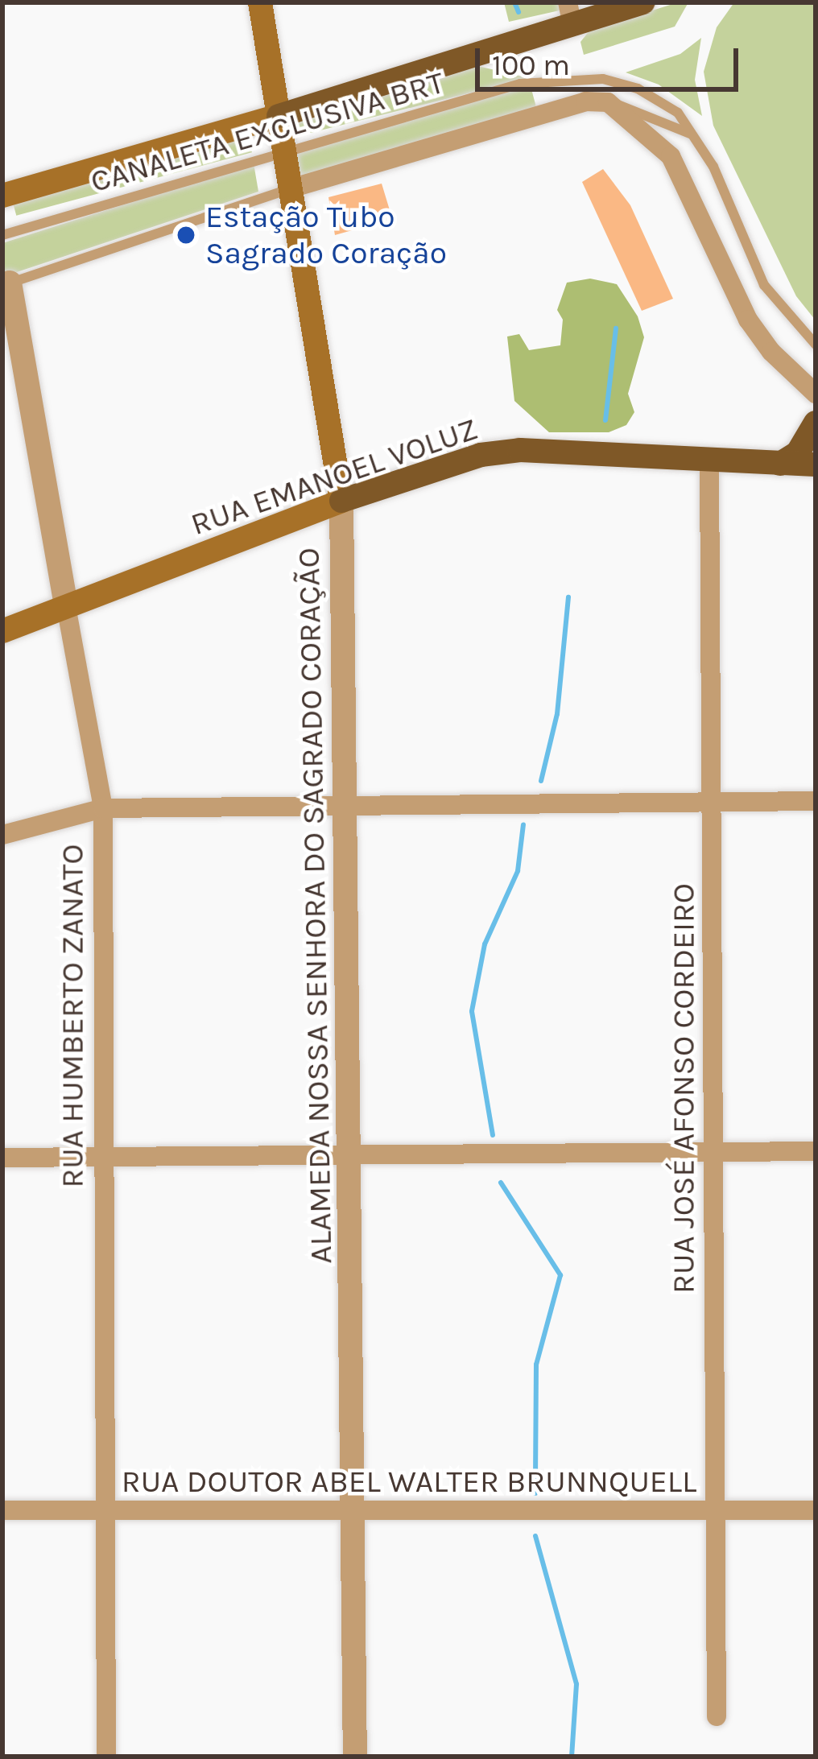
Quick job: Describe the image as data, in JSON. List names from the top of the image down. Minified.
{"streets":{"main road":["RUA EMANOEL VOLUZ","ALAMEDA NOSSA SENHORA DO SAGRADO CORAÇÃO"],"street":["RUA HUMBERTO ZANATO","RUA JOSÉ AFONSO CORDEIRO","RUA DOUTOR ABEL WALTER BRUNNQUELL"],"lane":["CANALETA EXCLUSIVA BRT"]},"crossings":[["CANALETA EXCLUSIVA BRT","ALAMEDA NOSSA SENHORA DO SAGRADO CORAÇÃO"],["CANALETA EXCLUSIVA BRT","RUA HUMBERTO ZANATO"],["RUA EMANOEL VOLUZ","ALAMEDA NOSSA SENHORA DO SAGRADO CORAÇÃO"],["RUA EMANOEL VOLUZ","RUA HUMBERTO ZANATO"],["RUA EMANOEL VOLUZ","RUA JOSÉ AFONSO CORDEIRO"],["ALAMEDA NOSSA SENHORA DO SAGRADO CORAÇÃO","RUA DOUTOR ABEL WALTER BRUNNQUELL"],["RUA HUMBERTO ZANATO","RUA DOUTOR ABEL WALTER BRUNNQUELL"],["RUA JOSÉ AFONSO CORDEIRO","RUA DOUTOR ABEL WALTER BRUNNQUELL"]],"places":["Estação Tubo Sagrado Coração"],"scale_bar":"100 m"}
